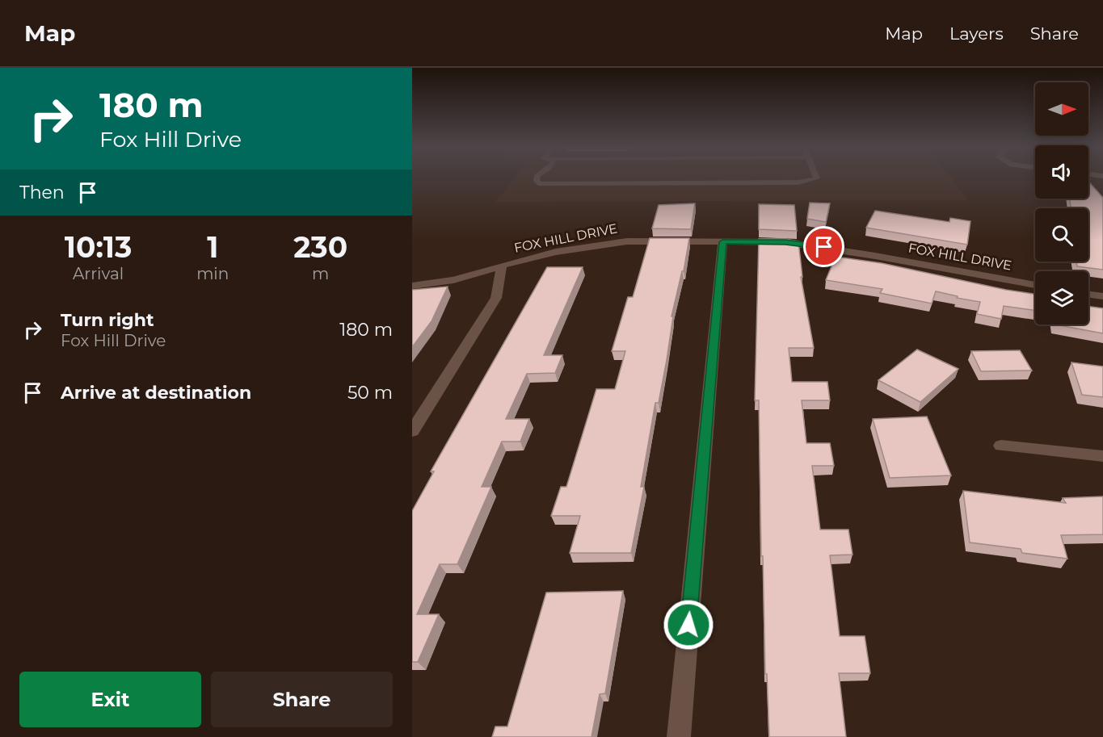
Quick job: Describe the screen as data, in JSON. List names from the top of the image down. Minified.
{"streets":{"street":["FOX HILL DRIVE"]},"north":"right","page":{"header":"Map","nav":["Map","Layers","Share"],"turn":["180 m","Fox Hill Drive"],"then":"Then","eta":["10:13","Arrival","1","min","230","m"],"list":[{"name":"Turn right","note":"Fox Hill Drive","value":"180 m"},{"name":"Arrive at destination","value":"50 m"}],"buttons":["Exit","Share"]}}
